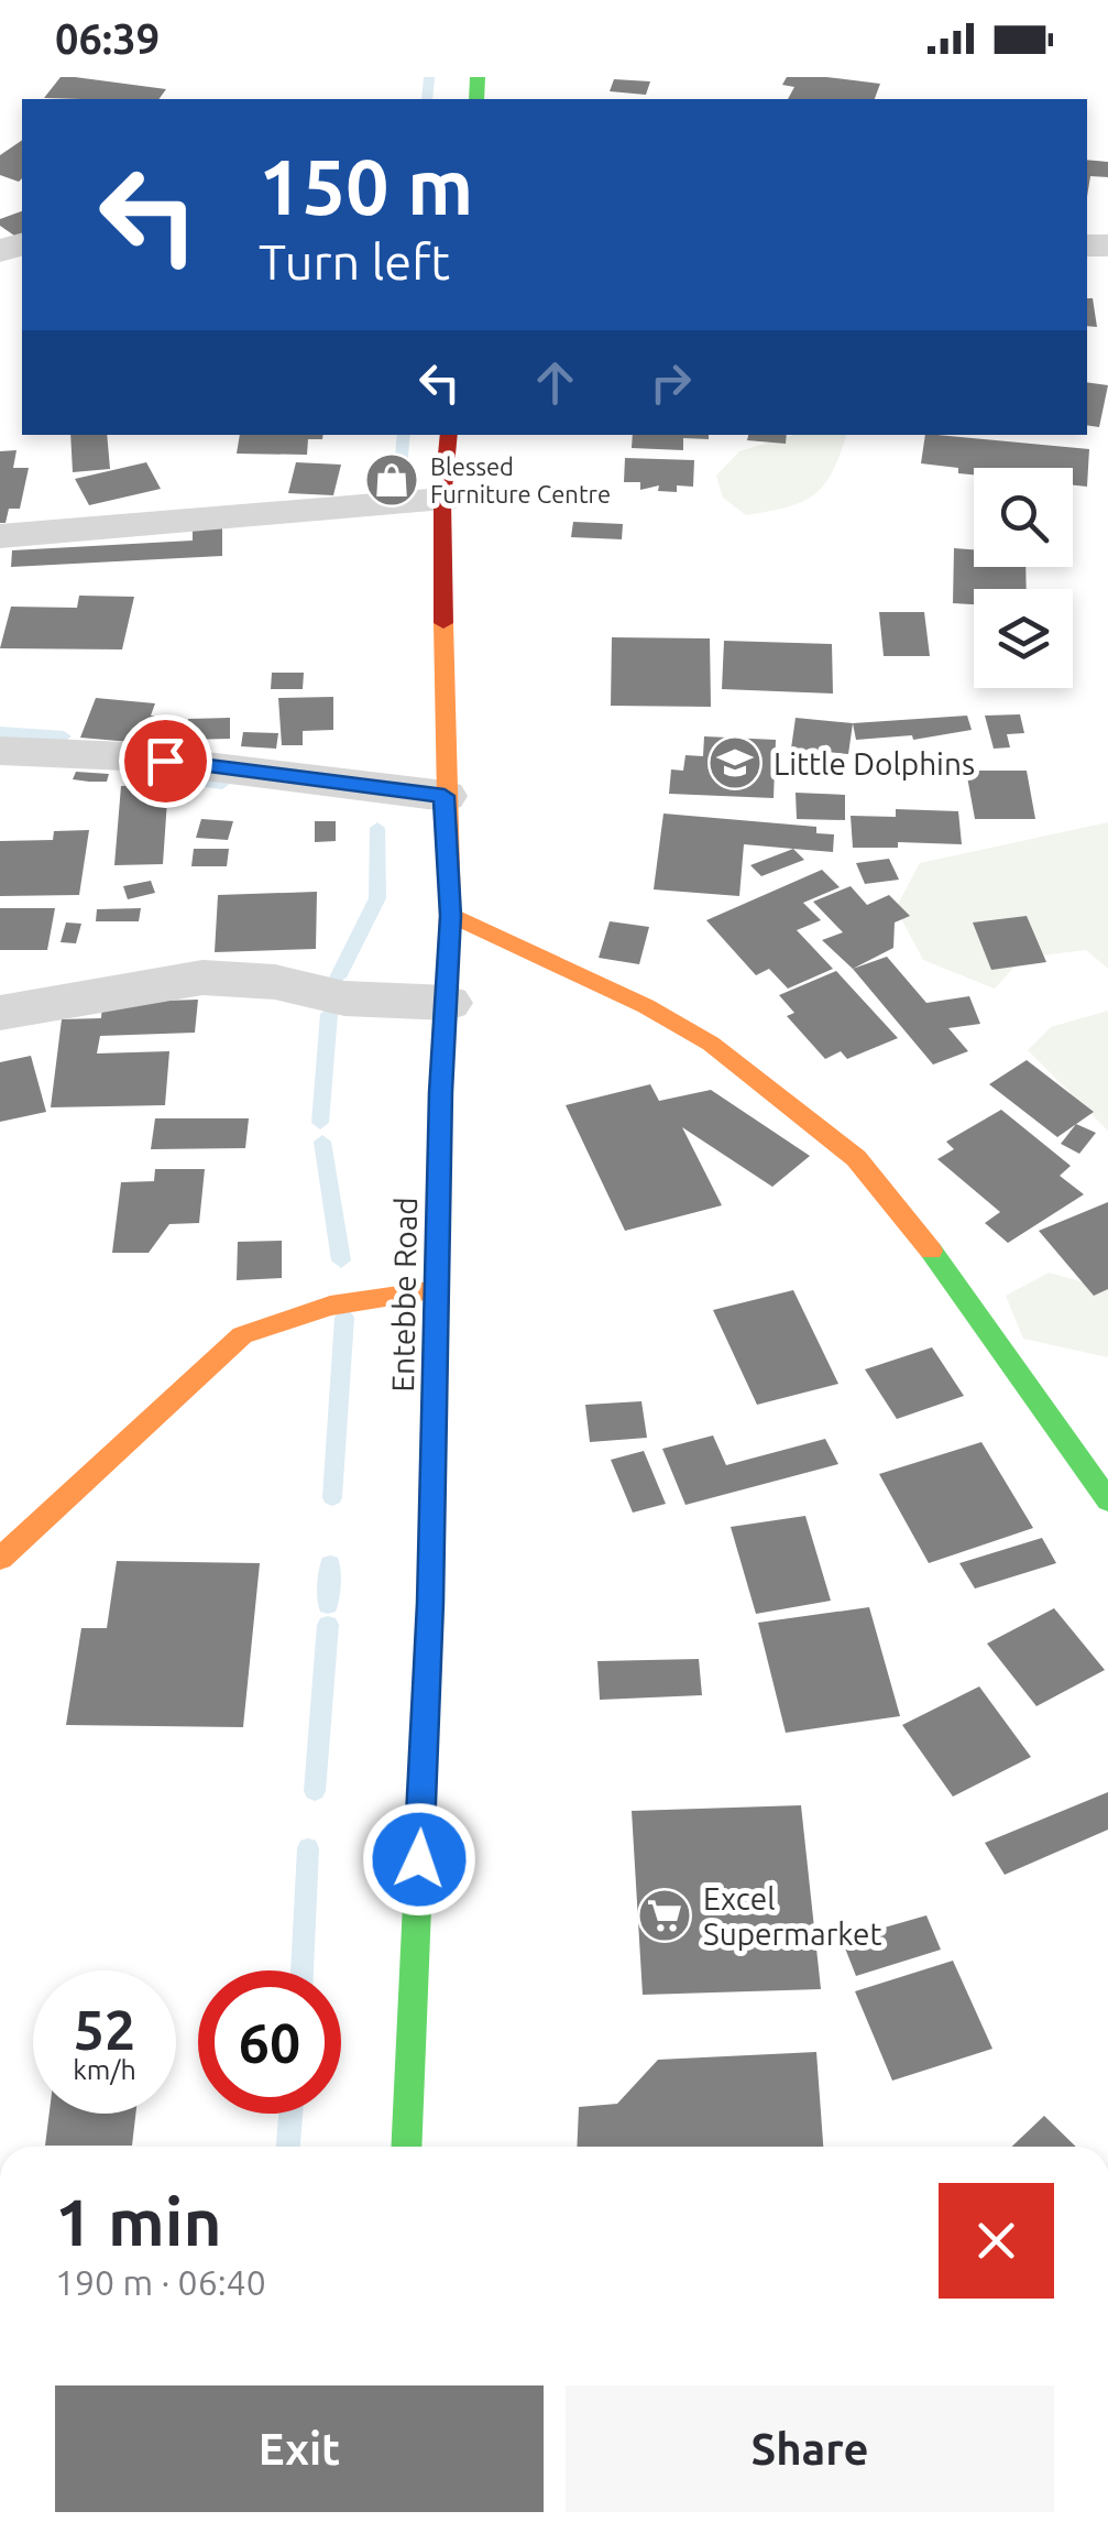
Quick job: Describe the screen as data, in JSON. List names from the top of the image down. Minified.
{"streets":{"main road":["Entebbe Road"]},"places":{"shop":["Blessed Furniture Centre"],"school or university":["Little Dolphins"],"supermarket":["Excel Supermarket"]},"page":{"status":"06:39","turn":["150 m","Turn left"],"speed":"52 km/h","limit":"60","heading":["1 min","190 m · 06:40"],"buttons":["Exit","Share"]}}
